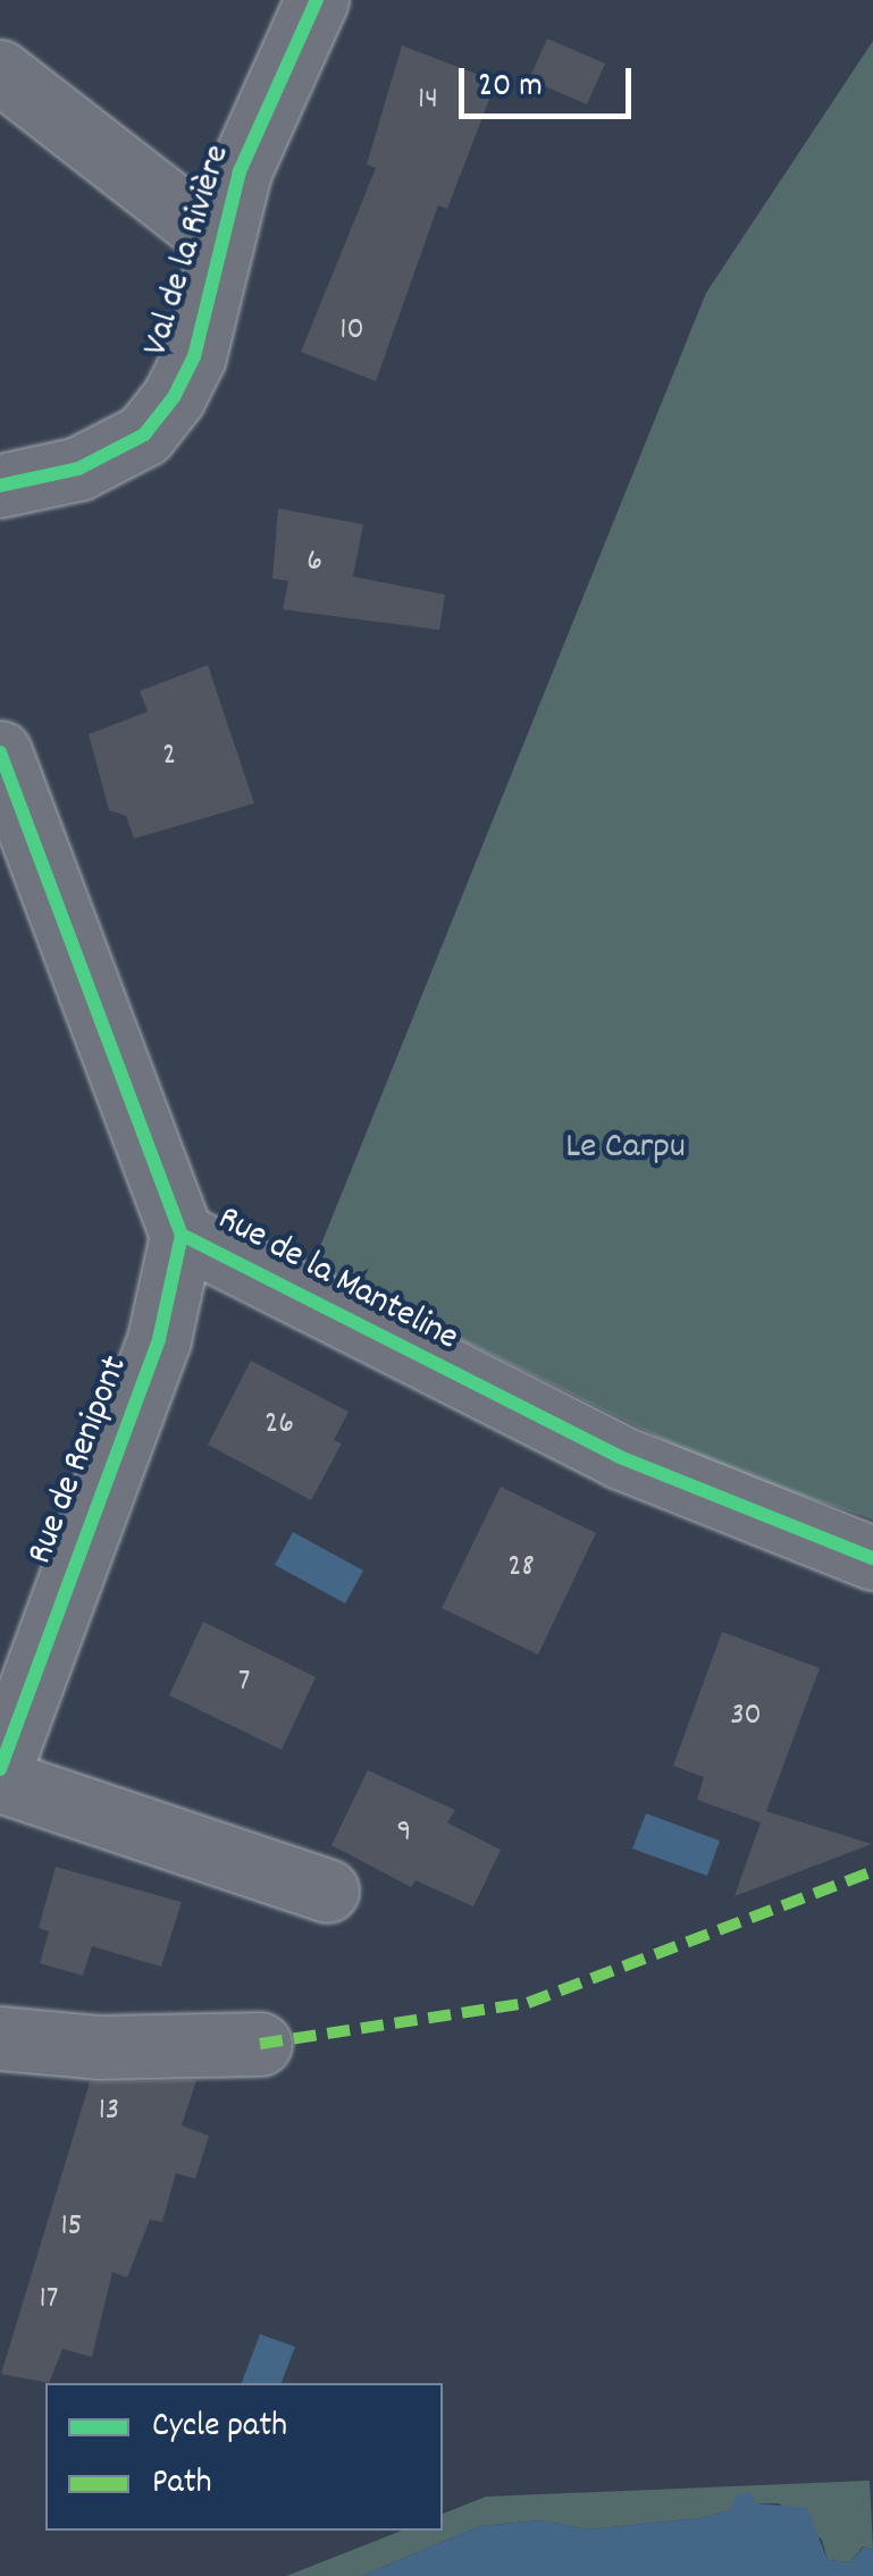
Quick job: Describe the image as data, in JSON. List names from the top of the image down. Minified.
{"streets":{"street":["Val de la Rivière","Rue de la Manteline","Rue de Renipont"]},"crossings":[["Rue de la Manteline","Rue de Renipont"]],"parks":["Le Carpu"],"house_numbers":["14","10","6","2","26","28","7","30","9","13","15","17"],"legend":["Cycle path","Path"],"scale_bar":"20 m"}
